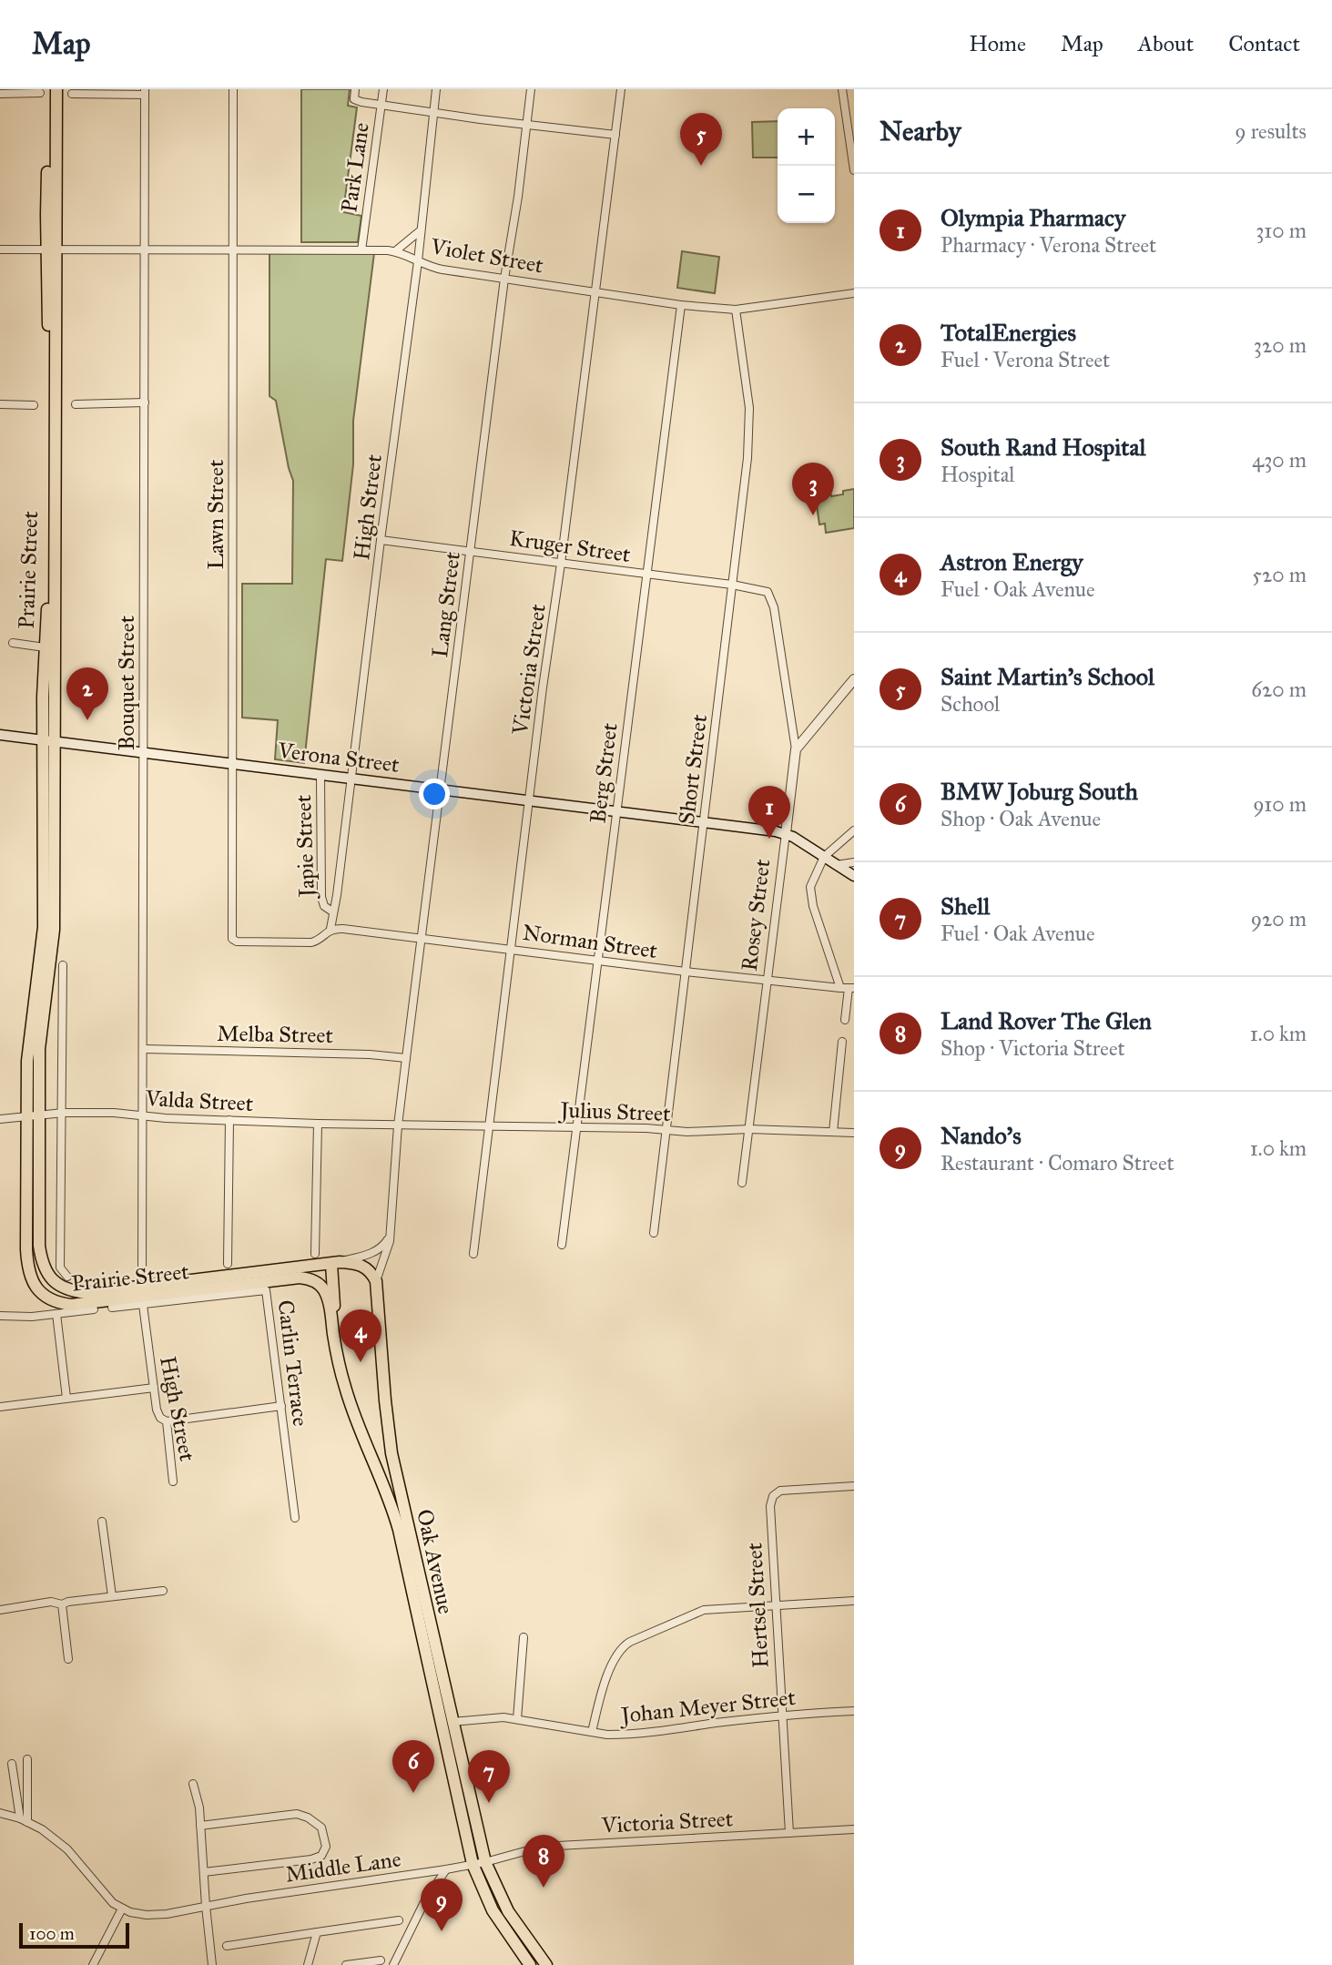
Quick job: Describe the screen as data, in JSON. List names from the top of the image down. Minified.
{"streets":{"main road":["Prairie Street","Verona Street","Oak Avenue"],"street":["Park Lane","Violet Street","High Street","Lawn Street","Kruger Street","Lang Street","Victoria Street","Bouquet Street","Short Street","Berg Street","Japie Street","Rosey Street","Norman Street","Melba Street","Valda Street","Julius Street","Carlin Terrace","Hertsel Street","Johan Meyer Street","Middle Lane"]},"crossings":[["Park Lane","Violet Street"],["Violet Street","High Street"],["Violet Street","Lawn Street"],["Violet Street","Prairie Street"],["Violet Street","Lang Street"],["Violet Street","Victoria Street"],["Violet Street","Bouquet Street"],["Violet Street","Short Street"],["Violet Street","Berg Street"],["High Street","Lawn Street"],["High Street","Kruger Street"],["High Street","Verona Street"],["High Street","Japie Street"],["High Street","Norman Street"],["High Street","Carlin Terrace"],["Lawn Street","Verona Street"],["Lawn Street","Norman Street"],["Kruger Street","Lang Street"],["Kruger Street","Victoria Street"],["Kruger Street","Short Street"],["Kruger Street","Berg Street"],["Kruger Street","Rosey Street"],["Prairie Street","Verona Street"],["Prairie Street","Valda Street"],["Prairie Street","Oak Avenue"],["Lang Street","Verona Street"],["Lang Street","Norman Street"],["Lang Street","Melba Street"],["Lang Street","Valda Street"],["Lang Street","Julius Street"],["Lang Street","Oak Avenue"],["Victoria Street","Verona Street"],["Victoria Street","Norman Street"],["Victoria Street","Julius Street"],["Victoria Street","Oak Avenue"],["Victoria Street","Hertsel Street"],["Victoria Street","Middle Lane"],["Bouquet Street","Verona Street"],["Bouquet Street","Melba Street"],["Bouquet Street","Valda Street"],["Verona Street","Short Street"],["Verona Street","Berg Street"],["Verona Street","Japie Street"],["Verona Street","Rosey Street"],["Short Street","Norman Street"],["Short Street","Julius Street"],["Berg Street","Norman Street"],["Berg Street","Julius Street"],["Rosey Street","Norman Street"],["Rosey Street","Julius Street"],["Valda Street","Julius Street"],["Oak Avenue","Johan Meyer Street"],["Oak Avenue","Middle Lane"],["Hertsel Street","Johan Meyer Street"]],"scale_bar":"100 m","page":{"header":"Map","nav":["Home","Map","About","Contact"],"heading":["Nearby","9 results"],"map_buttons":["+","−"],"pins":["5","3","2","1","4","6","7","8","9"],"list":[{"mark":"1","name":"Olympia Pharmacy","note":"Pharmacy · Verona Street","value":"310 m"},{"mark":"2","name":"TotalEnergies","note":"Fuel · Verona Street","value":"320 m"},{"mark":"3","name":"South Rand Hospital","note":"Hospital","value":"430 m"},{"mark":"4","name":"Astron Energy","note":"Fuel · Oak Avenue","value":"520 m"},{"mark":"5","name":"Saint Martin's School","note":"School","value":"620 m"},{"mark":"6","name":"BMW Joburg South","note":"Shop · Oak Avenue","value":"910 m"},{"mark":"7","name":"Shell","note":"Fuel · Oak Avenue","value":"920 m"},{"mark":"8","name":"Land Rover The Glen","note":"Shop · Victoria Street","value":"1.0 km"},{"mark":"9","name":"Nando's","note":"Restaurant · Comaro Street","value":"1.0 km"}],"scale":"100 m"}}
